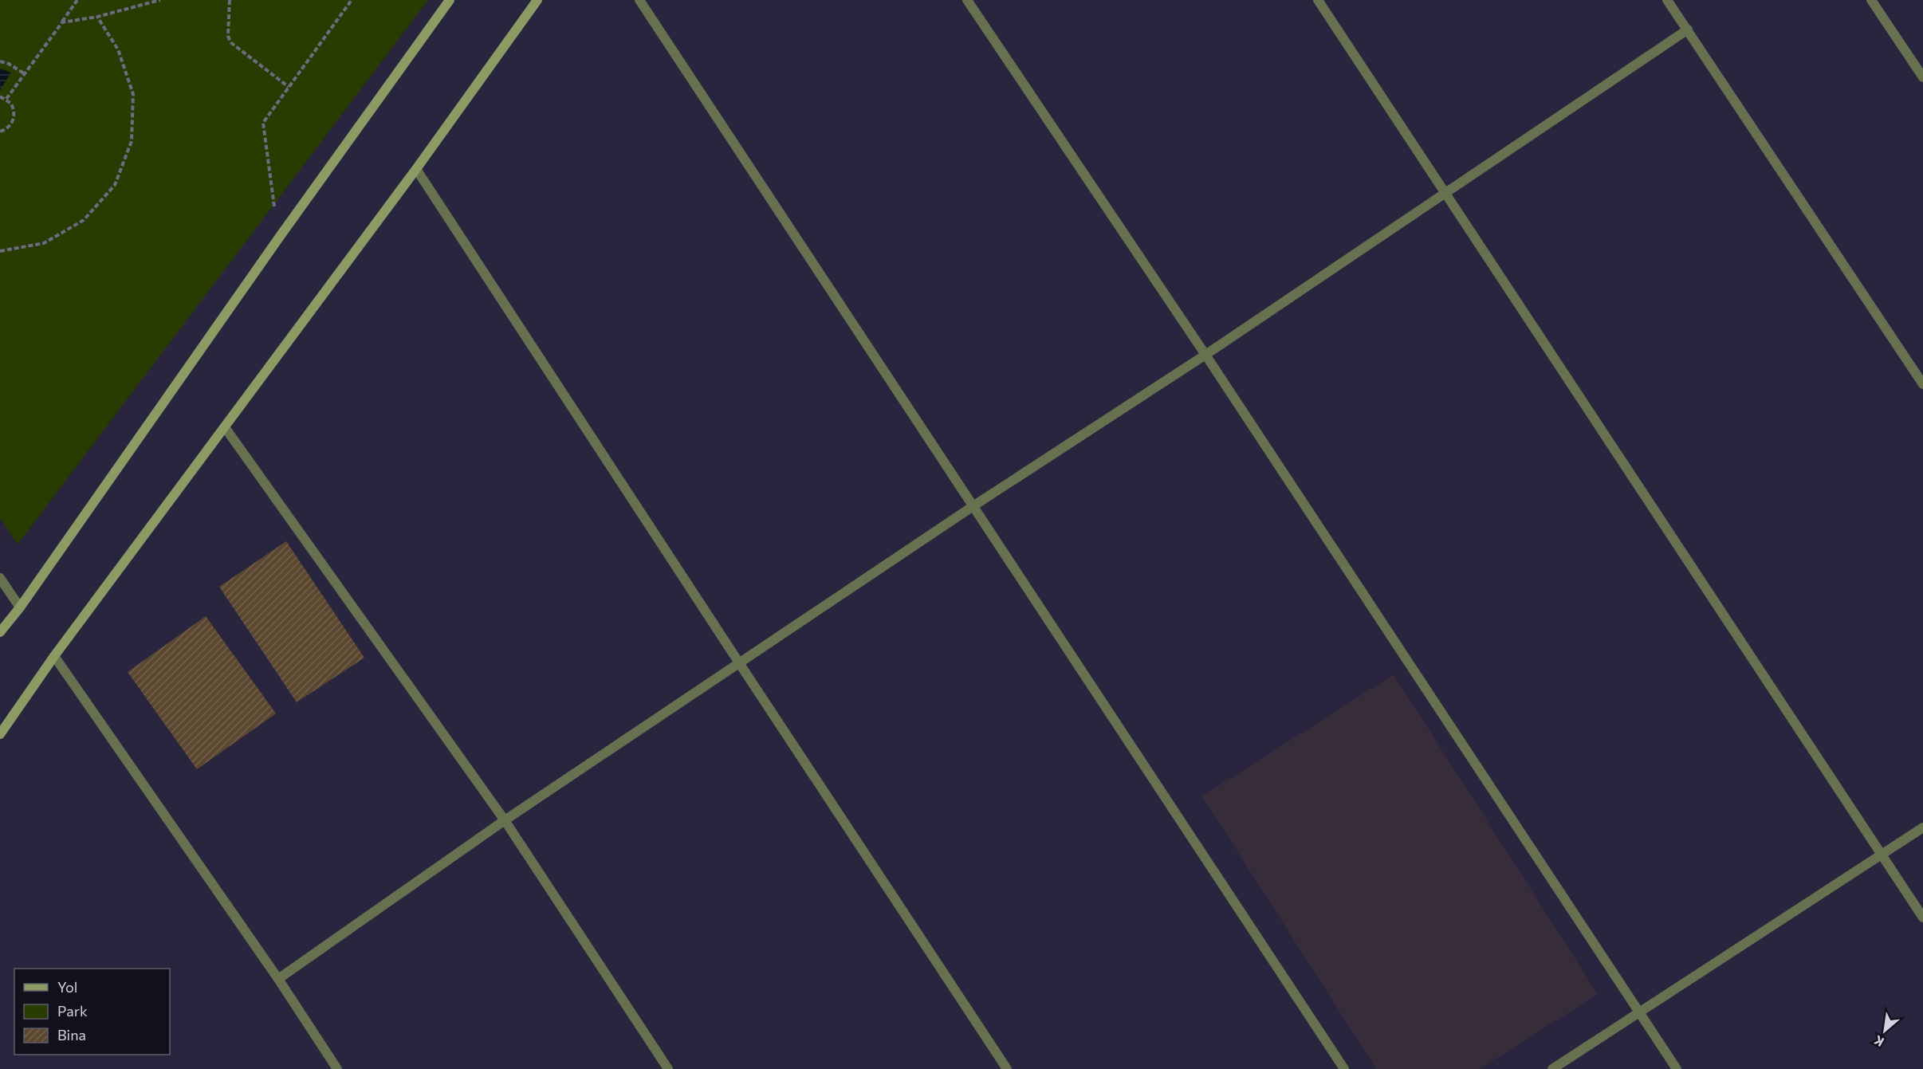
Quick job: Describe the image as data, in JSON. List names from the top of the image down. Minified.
{"legend":["Yol","Park","Bina"],"north":"bottom left"}
